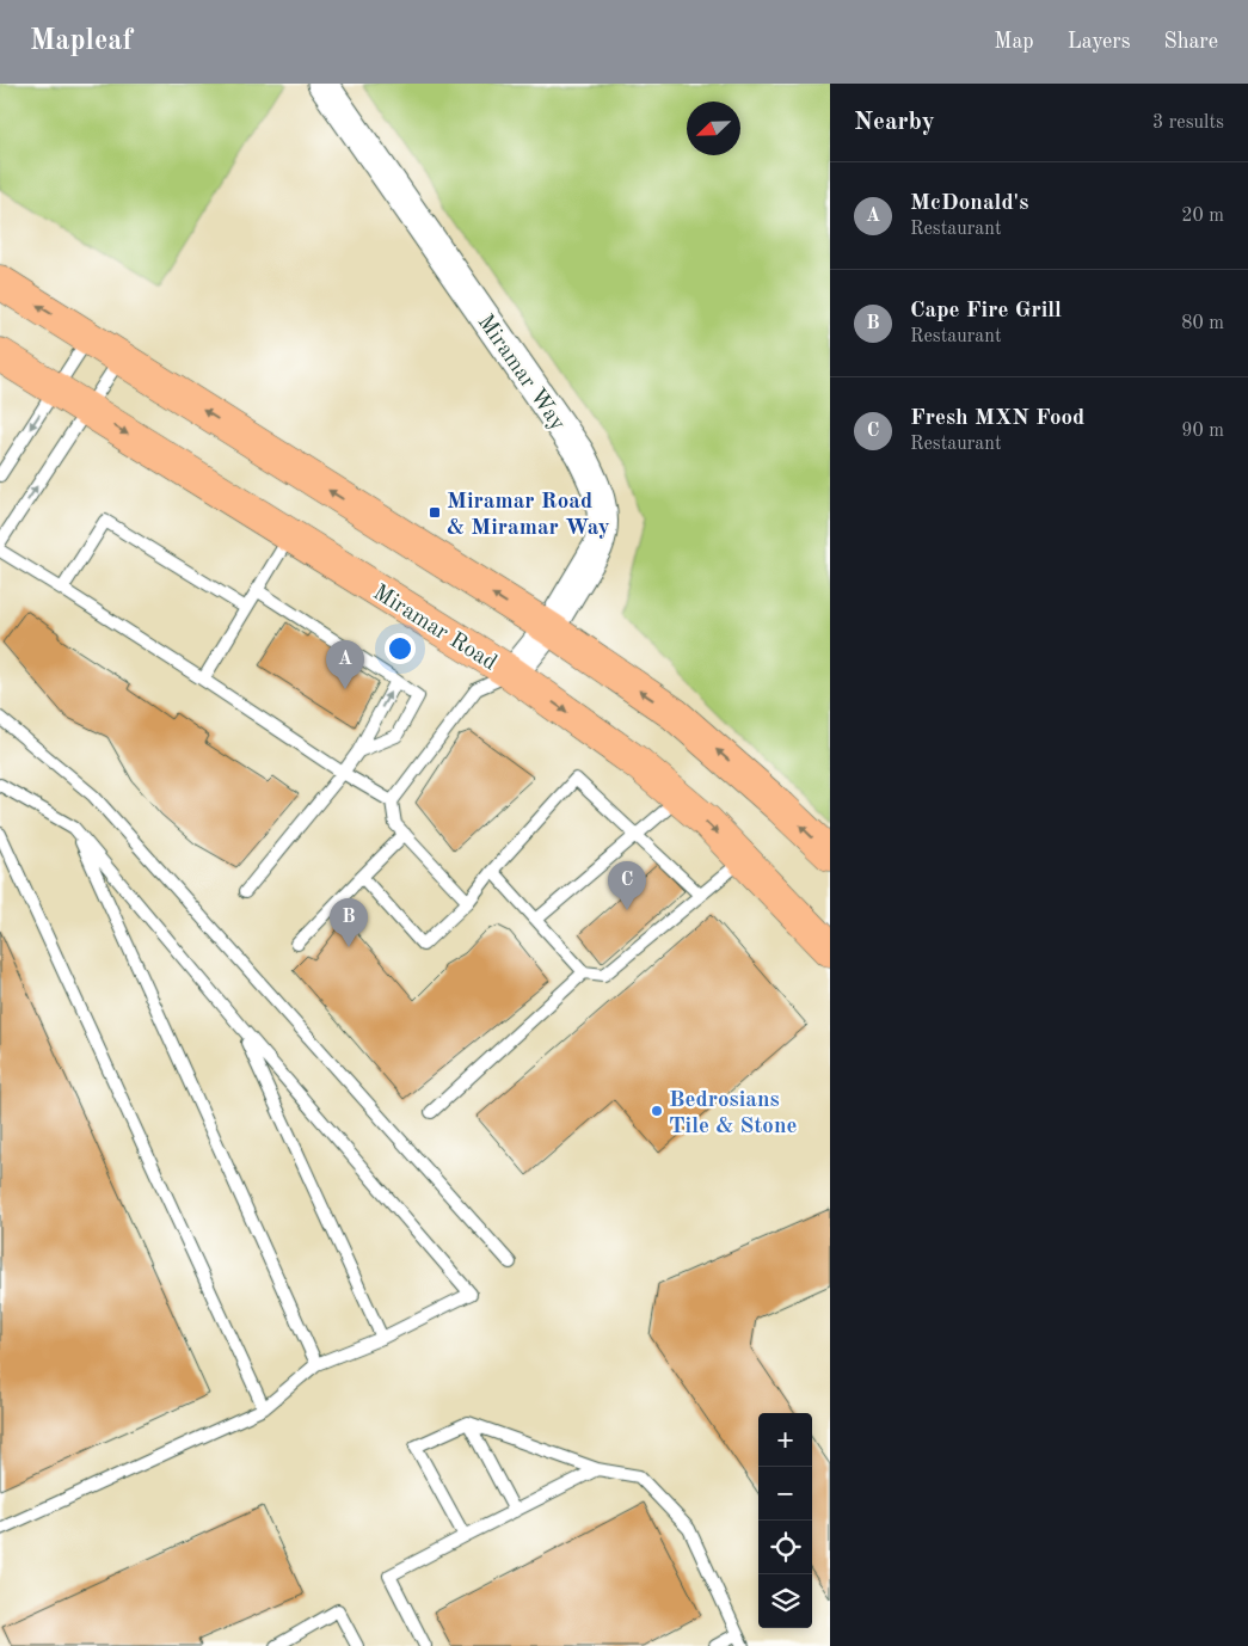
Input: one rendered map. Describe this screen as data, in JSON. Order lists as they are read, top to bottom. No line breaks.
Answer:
{"streets":{"main road":["Miramar Road"],"street":["Miramar Way"]},"crossings":[["Miramar Way","Miramar Road"]],"places":{"transit":["Miramar Road & Miramar Way"],"other":["Bedrosians Tile & Stone"]},"north":"bottom left","page":{"header":"Mapleaf","nav":["Map","Layers","Share"],"heading":["Nearby","3 results"],"list":[{"mark":"A","name":"McDonald's","note":"Restaurant","value":"20 m"},{"mark":"B","name":"Cape Fire Grill","note":"Restaurant","value":"80 m"},{"mark":"C","name":"Fresh MXN Food","note":"Restaurant","value":"90 m"}],"pins":["A","C","B"],"map_buttons":["+","−"]}}
